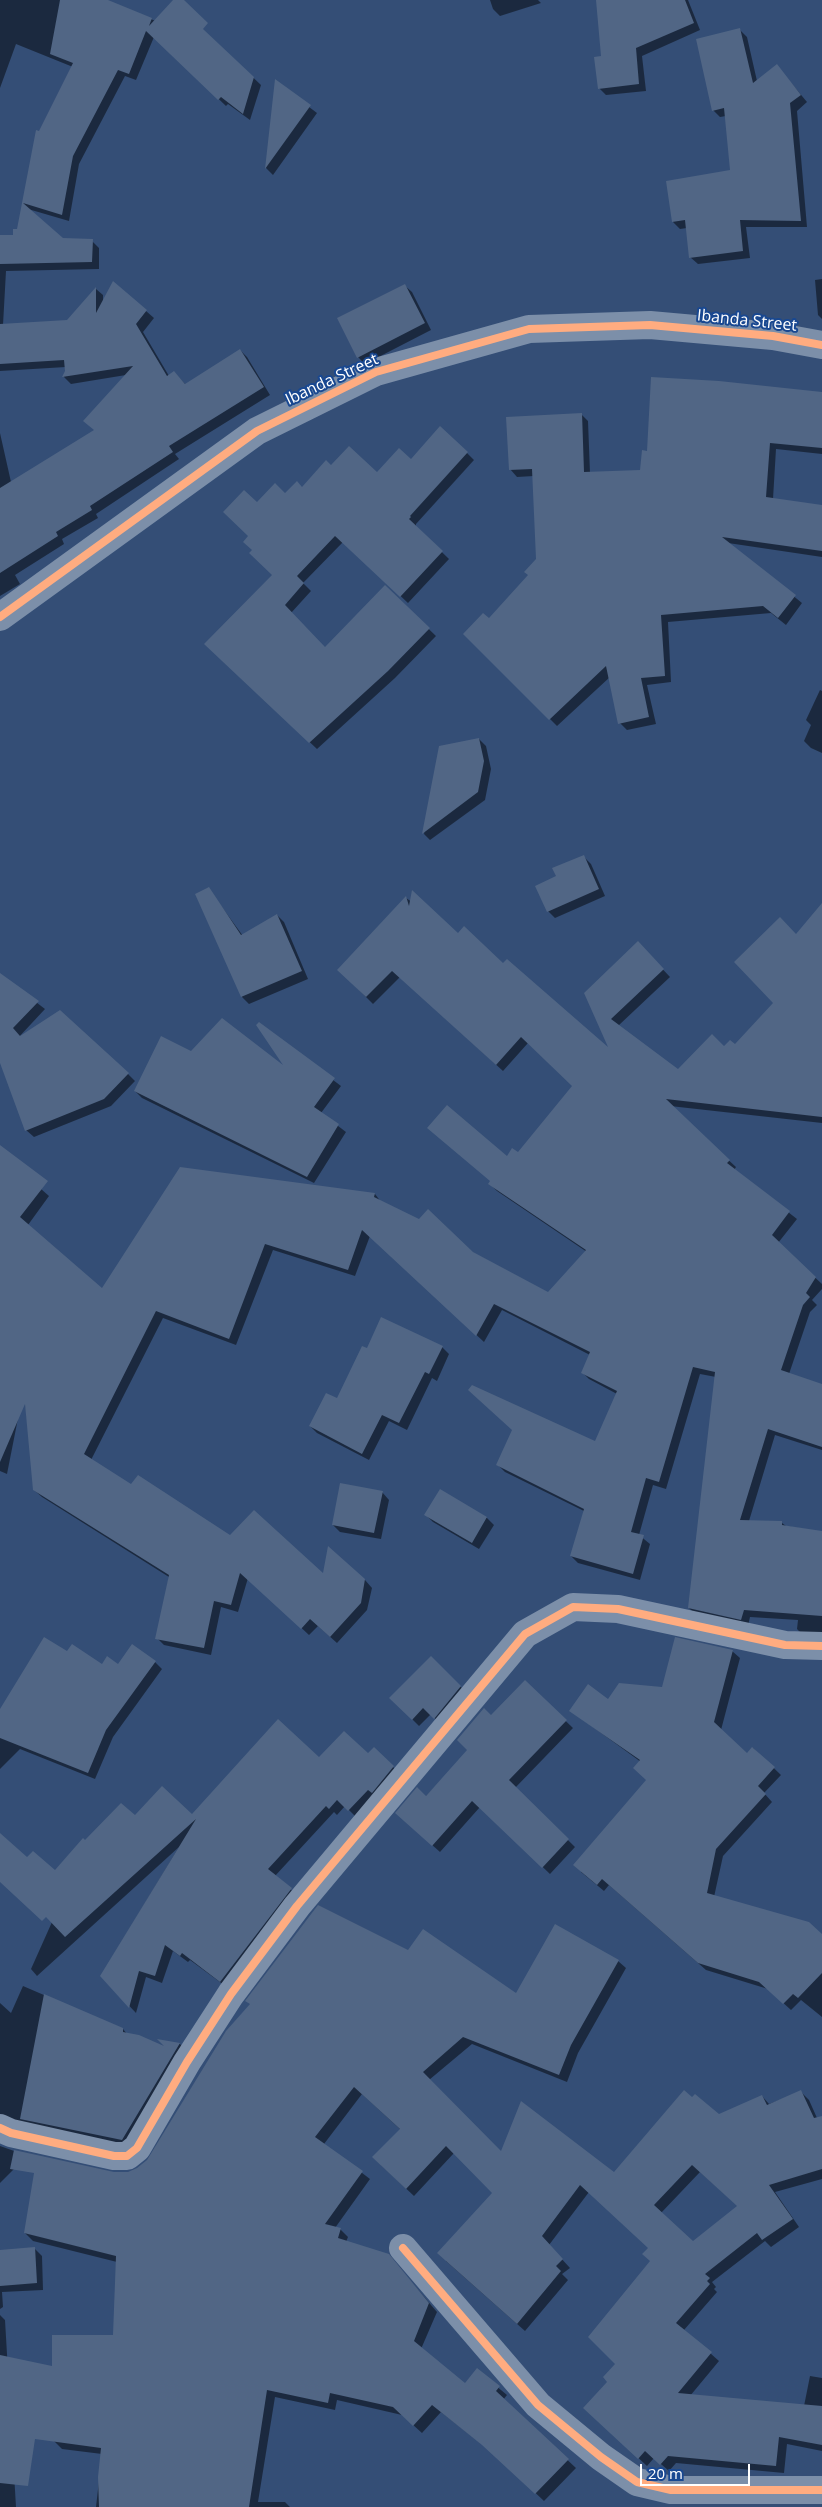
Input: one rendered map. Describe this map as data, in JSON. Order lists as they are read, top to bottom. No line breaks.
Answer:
{"streets":{"street":["Ibanda Street"]},"scale_bar":"20 m"}
